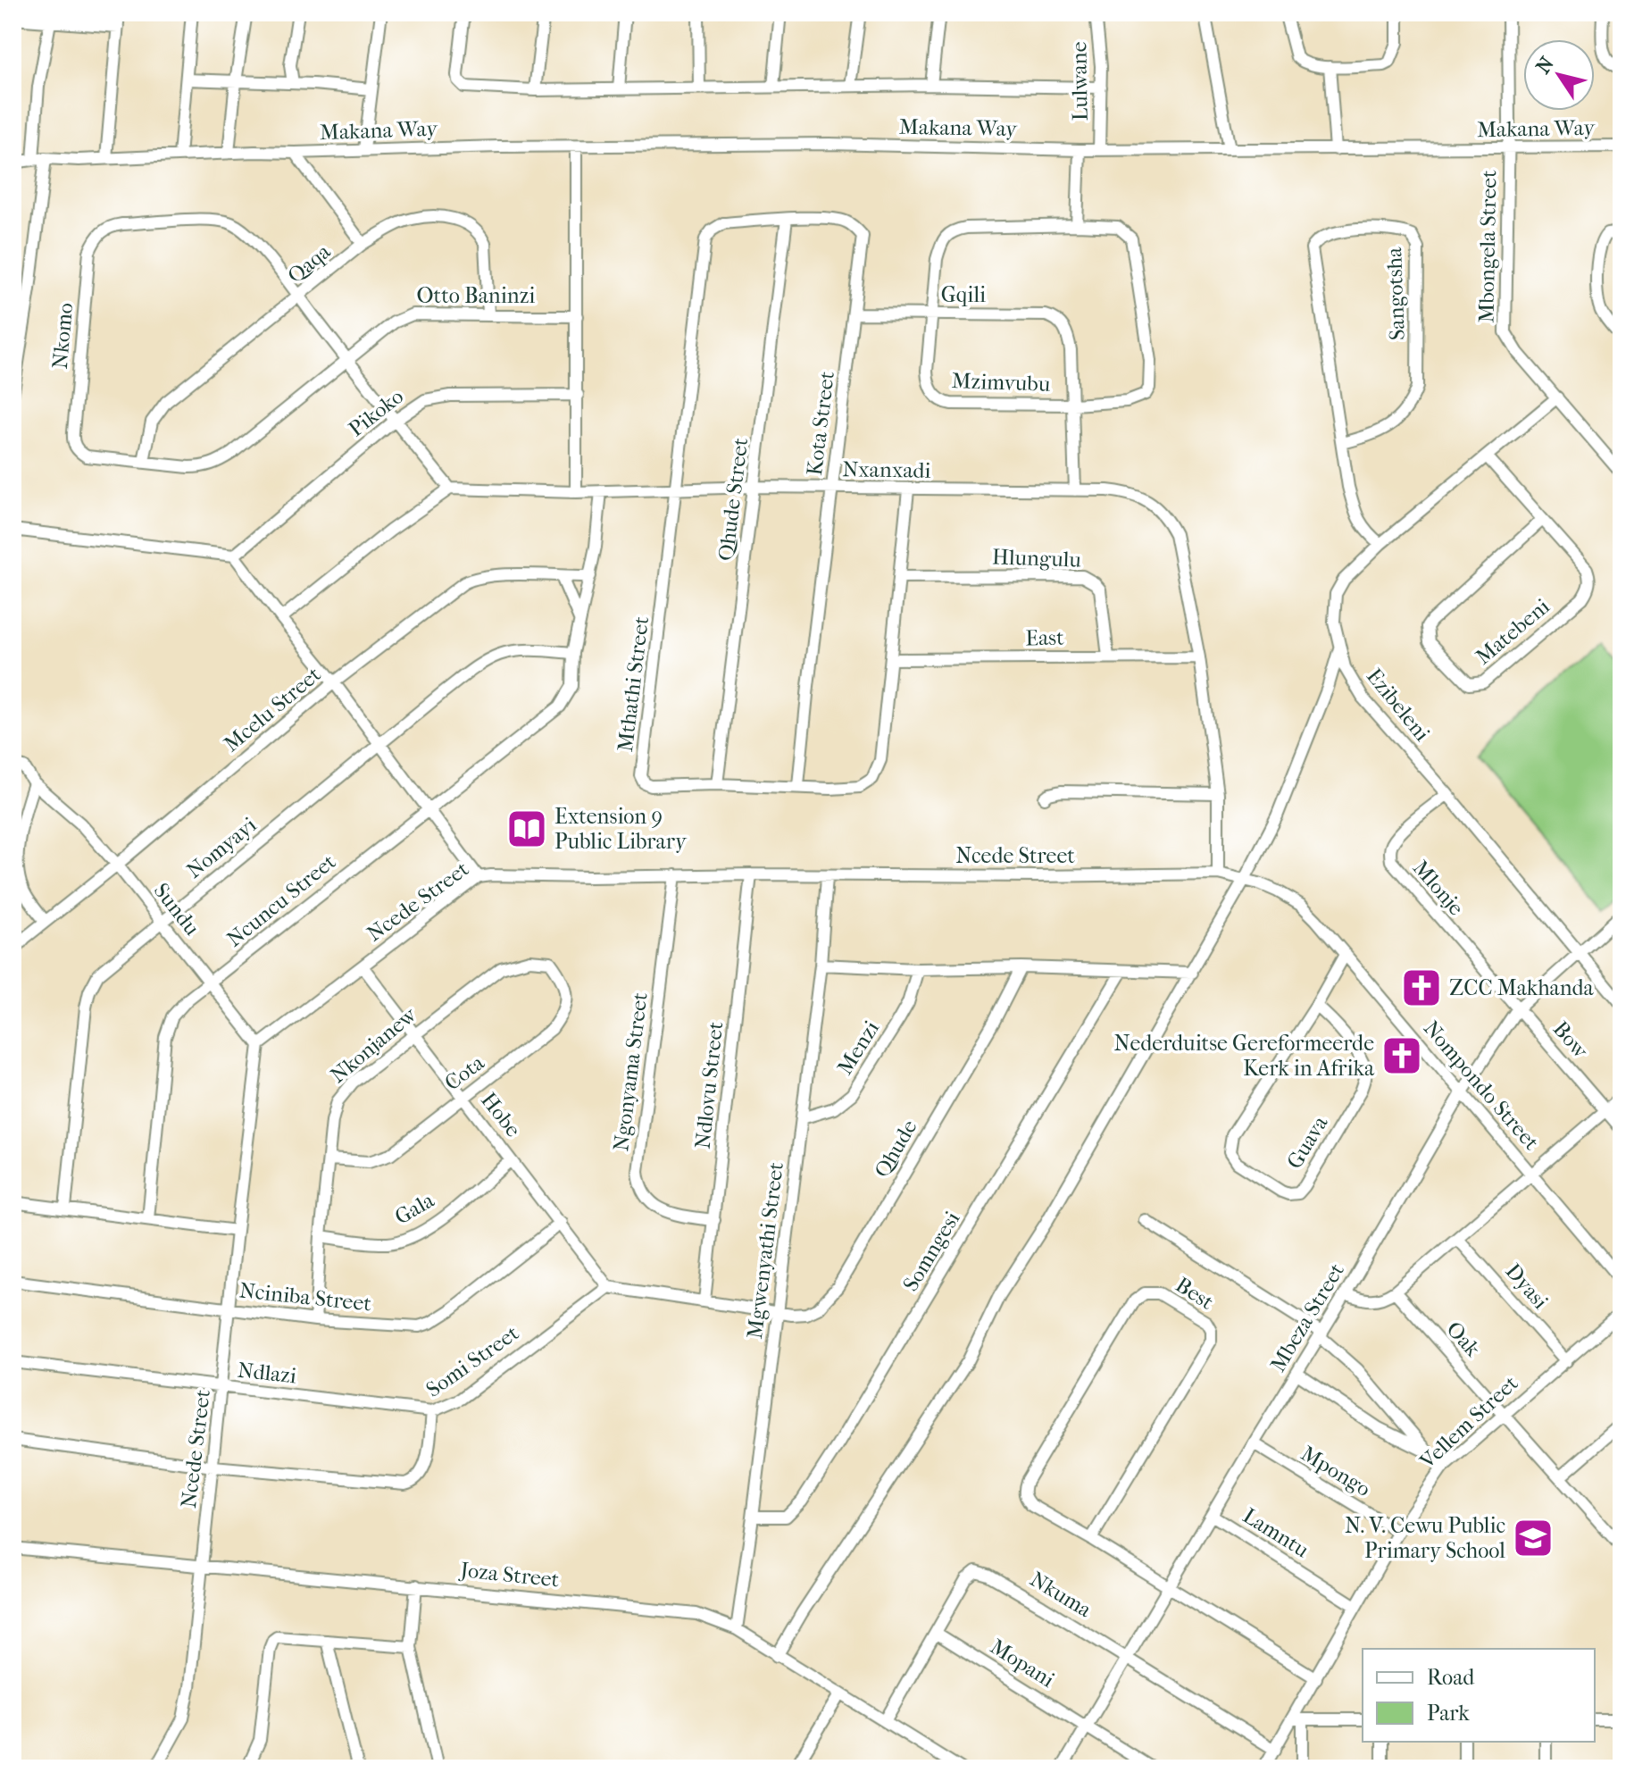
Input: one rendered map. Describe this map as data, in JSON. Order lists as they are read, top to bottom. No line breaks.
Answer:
{"streets":{"street":["Lulwane","Makana Way","Mbongela Street","Qaqa","Sangotsha","Gqili","Otto Baninzi","Nkomo","Mzimvubu","Pikoko","Kota Street","Nxanxadi","Qhude Street","Hlungulu","Matebeni","East","Mthathi Street","Ezibeleni","Mcelu Street","Nomyayi","Ncede Street","Mlonje","Ncuncu Street","Sundu","Bow","Nkonjanew","Menzi","Ngonyama Street","Cota","Ndlovu Street","Nompondo Street","Hobe","Guava","Qhude","Gala","Mgwenyathi Street","Somngesi","Dyasi","Best","Nciniba Street","Mbeza Street","Oak","Somi Street","Ndlazi","Vellem Street","Mpongo","Lamntu","Joza Street","Nkuma","Mopani"]},"crossings":[["Lulwane","Makana Way"],["Makana Way","Mbongela Street"],["Mbongela Street","Ezibeleni"],["Qaqa","Otto Baninzi"],["Qaqa","Nkomo"],["Sangotsha","Ezibeleni"],["Gqili","Mzimvubu"],["Gqili","Kota Street"],["Otto Baninzi","Nkomo"],["Nkomo","Pikoko"],["Nkomo","Nxanxadi"],["Kota Street","Nxanxadi"],["Kota Street","Qhude Street"],["Kota Street","Mthathi Street"],["Nxanxadi","Qhude Street"],["Nxanxadi","East"],["Nxanxadi","Mthathi Street"],["Nxanxadi","Ncede Street"],["Qhude Street","Mthathi Street"],["Hlungulu","East"],["Hlungulu","Mthathi Street"],["Matebeni","Ezibeleni"],["East","Mthathi Street"],["Ezibeleni","Mlonje"],["Ezibeleni","Mbeza Street"],["Mcelu Street","Sundu"],["Nomyayi","Ncuncu Street"],["Nomyayi","Sundu"],["Ncede Street","Sundu"],["Ncede Street","Ngonyama Street"],["Ncede Street","Ndlovu Street"],["Ncede Street","Nompondo Street"],["Ncede Street","Hobe"],["Ncede Street","Mgwenyathi Street"],["Ncede Street","Nciniba Street"],["Ncede Street","Somi Street"],["Ncede Street","Ndlazi"],["Ncede Street","Joza Street"],["Mlonje","Bow"],["Mlonje","Mbeza Street"],["Ncuncu Street","Sundu"],["Bow","Mbeza Street"],["Nkonjanew","Cota"],["Nkonjanew","Hobe"],["Nkonjanew","Gala"],["Nkonjanew","Nciniba Street"],["Menzi","Mgwenyathi Street"],["Ngonyama Street","Ndlovu Street"],["Cota","Hobe"],["Nompondo Street","Guava"],["Nompondo Street","Mbeza Street"],["Hobe","Gala"],["Hobe","Nciniba Street"],["Hobe","Somi Street"],["Qhude","Mgwenyathi Street"],["Mgwenyathi Street","Somngesi"],["Mgwenyathi Street","Joza Street"],["Dyasi","Vellem Street"],["Best","Mbeza Street"],["Best","Vellem Street"],["Mbeza Street","Mpongo"],["Mbeza Street","Lamntu"],["Mbeza Street","Nkuma"],["Mbeza Street","Mopani"],["Oak","Vellem Street"],["Somi Street","Ndlazi"],["Vellem Street","Mpongo"],["Vellem Street","Lamntu"],["Vellem Street","Nkuma"],["Joza Street","Nkuma"],["Nkuma","Mopani"]],"places":{"library":["Extension 9 Public Library"],"church":["ZCC Makhanda","Nederduitse Gereformeerde Kerk in Afrika"],"school or university":["N. V. Cewu Public Primary School"]},"legend":["Road","Park"],"north":"top left"}
